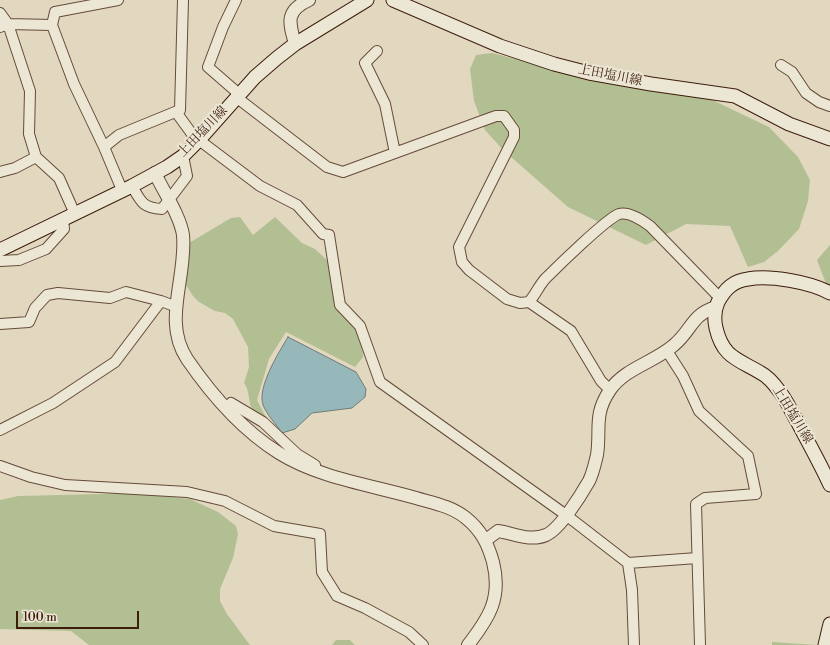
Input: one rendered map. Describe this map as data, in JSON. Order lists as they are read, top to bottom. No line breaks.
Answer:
{"streets":{"main road":["上田塩川線"]},"scale_bar":"100 m"}
